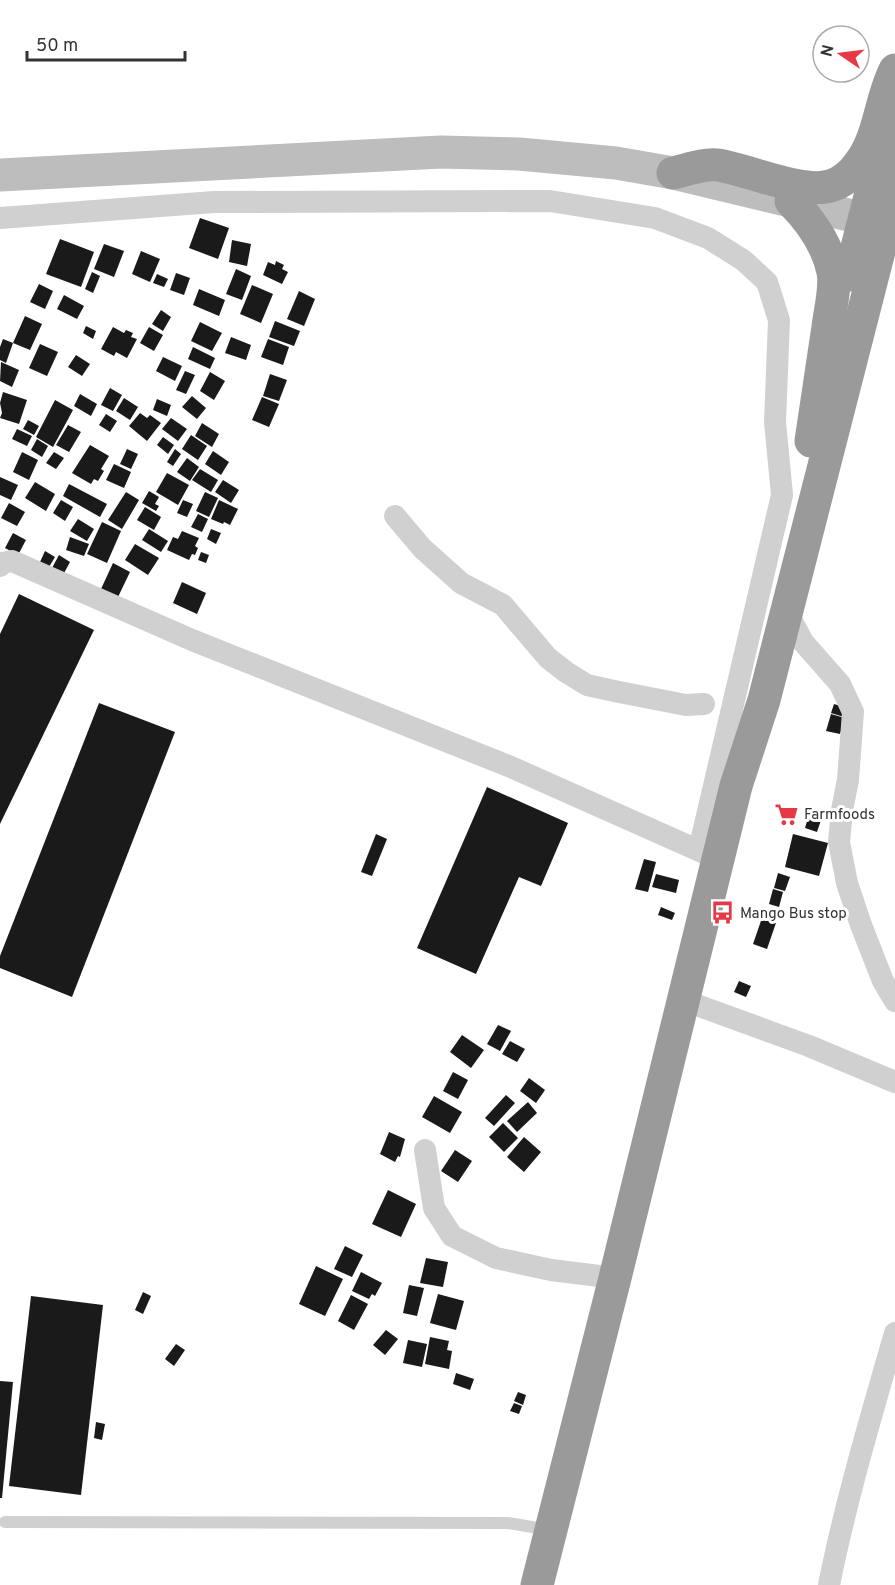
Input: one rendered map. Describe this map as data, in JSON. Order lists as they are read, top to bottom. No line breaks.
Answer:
{"places":{"supermarket":["Farmfoods"],"bus stop":["Mango Bus stop"]},"scale_bar":"50 m","north":"left"}
